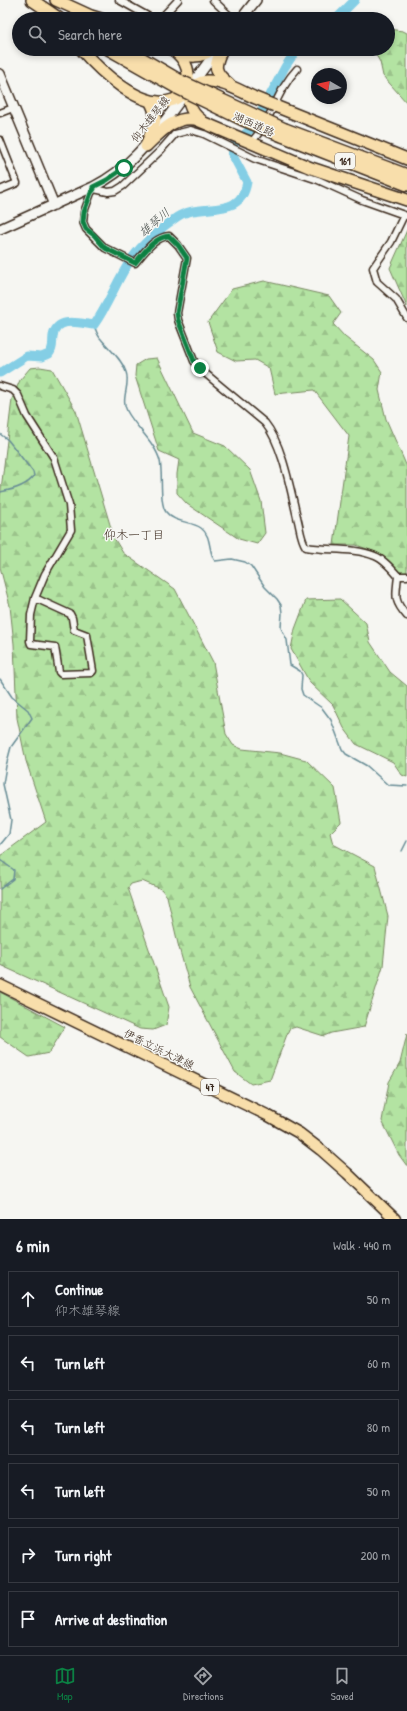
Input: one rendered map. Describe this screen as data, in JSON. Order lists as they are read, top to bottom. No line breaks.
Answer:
{"streets":{"highway":["湖西道路","161"],"main road":["仰木雄琴線","伊香立浜大津線","47"]},"crossings":[["仰木雄琴線","湖西道路"]],"districts":["仰木一丁目"],"water":["雄琴川"],"north":"left","page":{"search":"Search here","heading":["6 min","Walk · 440 m"],"list":[["Continue","仰木雄琴線","50 m"],["Turn left","60 m"],["Turn left","80 m"],["Turn left","50 m"],["Turn right","200 m"],"Arrive at destination"],"nav":["Map","Directions","Saved"]}}
